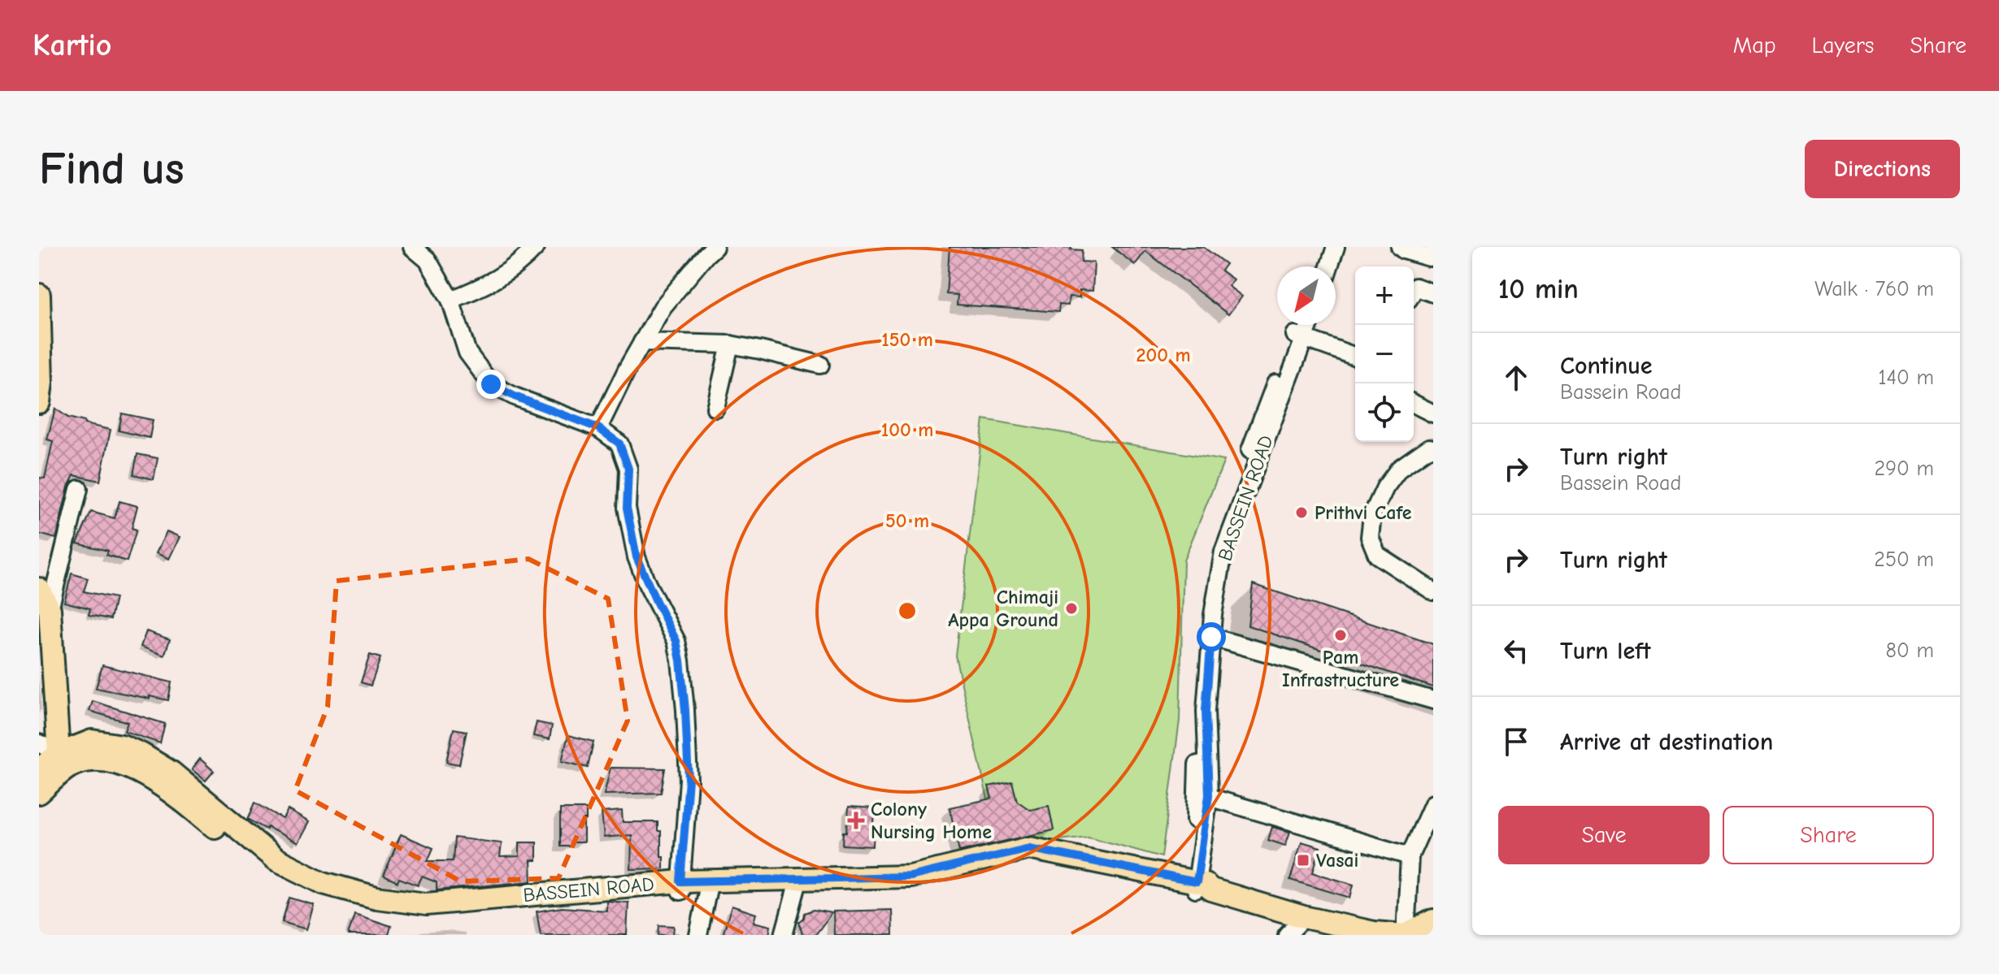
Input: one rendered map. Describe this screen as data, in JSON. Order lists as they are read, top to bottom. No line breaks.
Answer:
{"streets":{"main road":["BASSEIN ROAD"]},"places":{"other":["Prithvi Cafe","Chimaji Appa Ground","Pam Infrastructure"],"health":["Colony Nursing Home"],"transit":["Vasai"]},"north":"bottom left","page":{"header":"Kartio","nav":["Map","Layers","Share"],"buttons":["Directions",["Save","Share"]],"title":"Find us","heading":["10 min","Walk · 760 m"],"map_buttons":["+","−"],"list":[["Continue","Bassein Road","140 m"],["Turn right","Bassein Road","290 m"],["Turn right","250 m"],["Turn left","80 m"],"Arrive at destination"]},"rings":["150 m","200 m","100 m","50 m"]}
